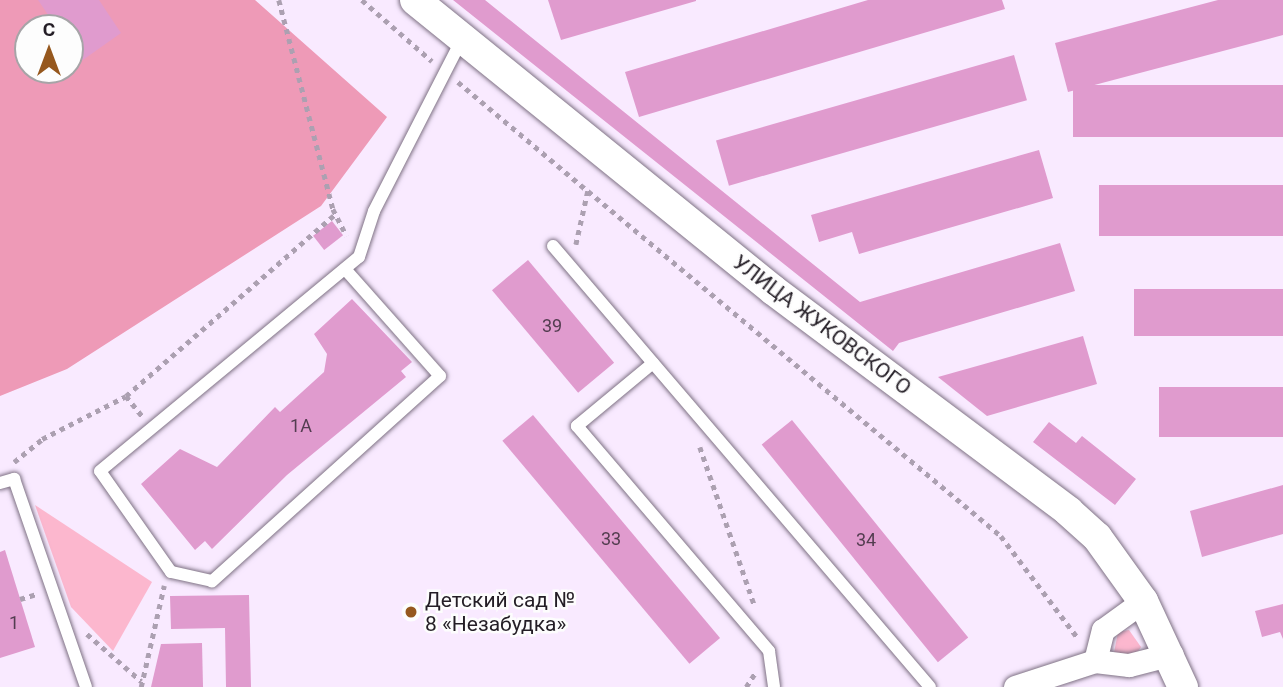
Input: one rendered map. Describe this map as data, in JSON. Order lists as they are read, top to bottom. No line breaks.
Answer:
{"streets":{"street":["УЛИЦА ЖУКОВСКОГО"]},"places":["Детский сад № 8 «Незабудка»"],"house_numbers":["39","1А","33","34","1"],"north":"top"}
